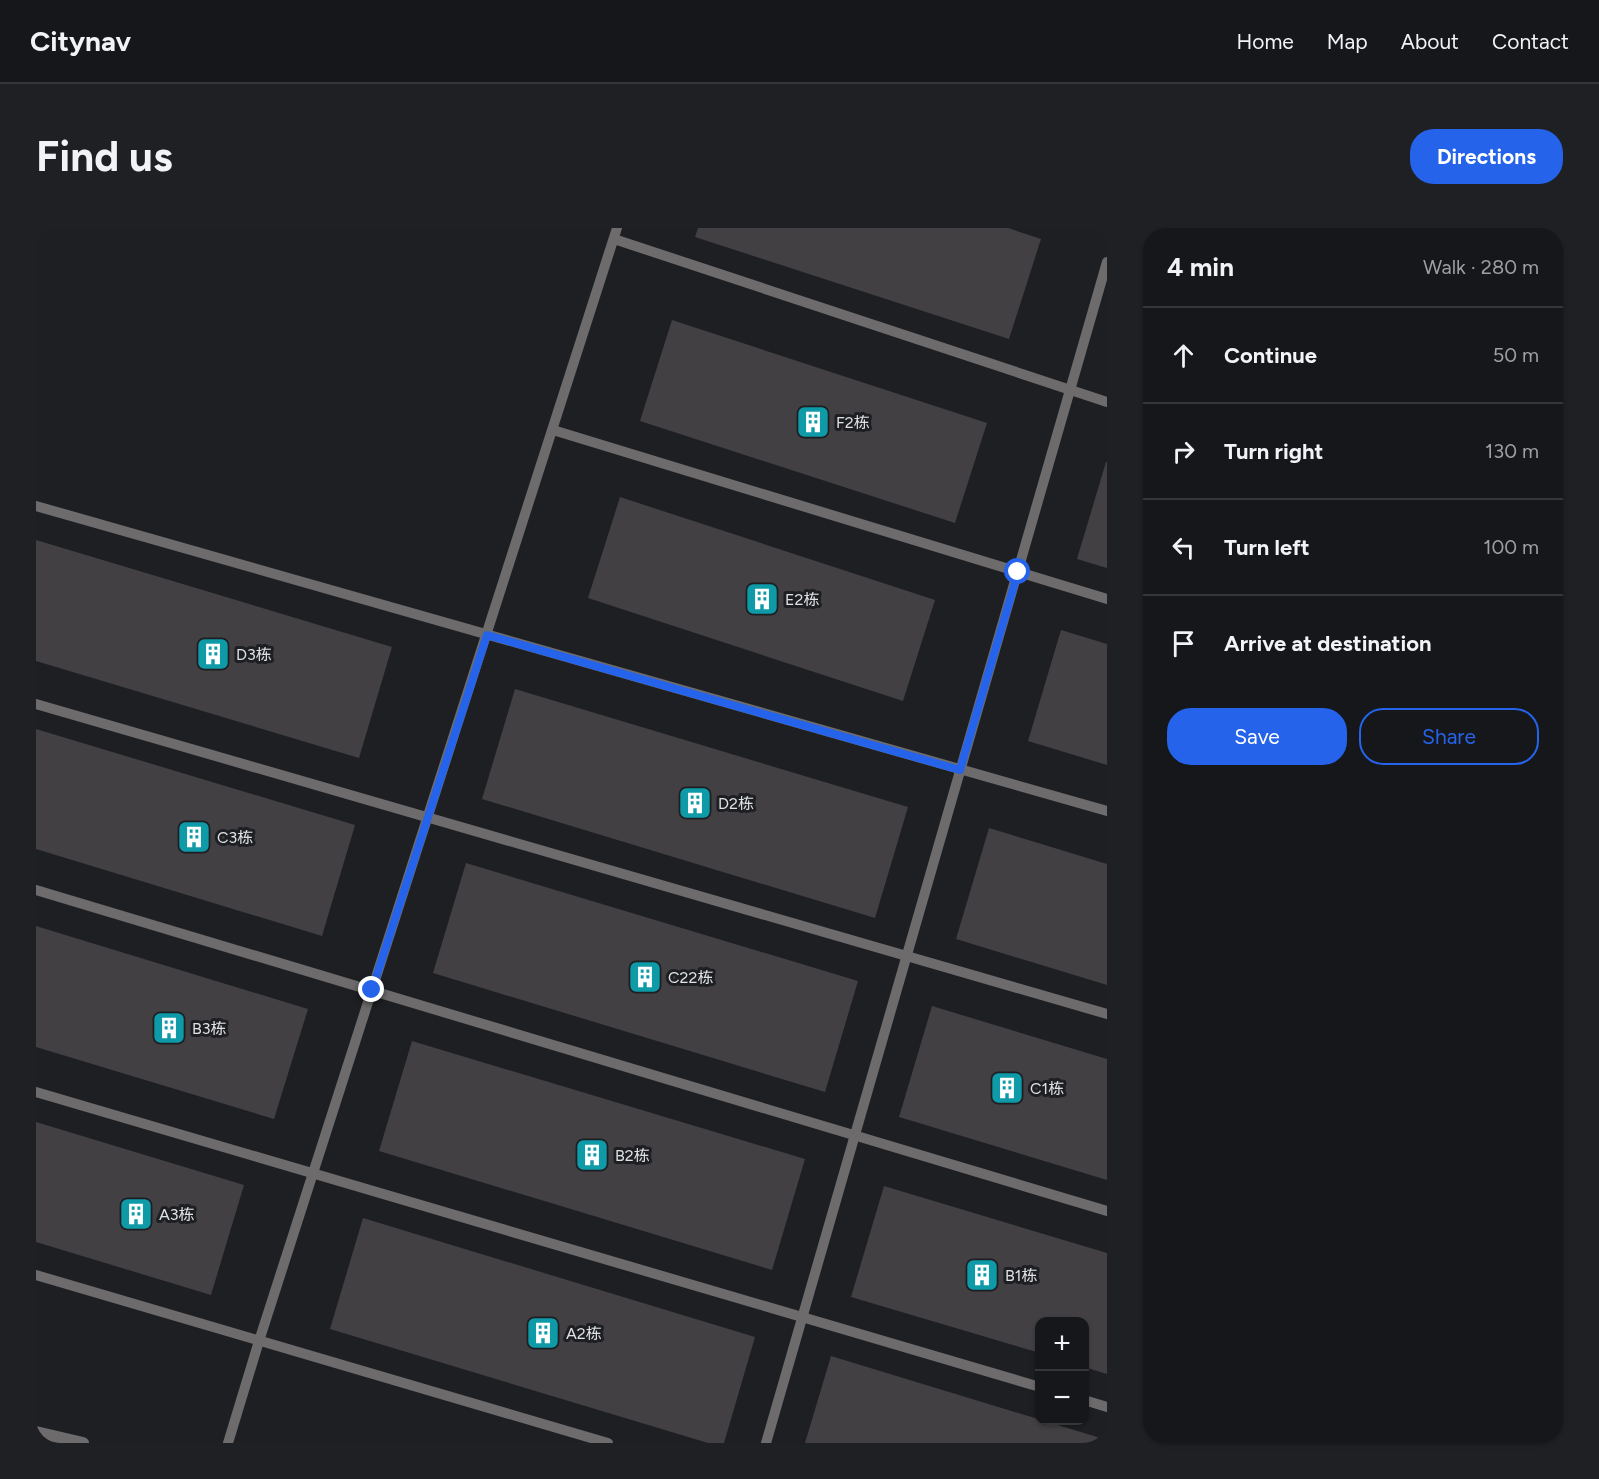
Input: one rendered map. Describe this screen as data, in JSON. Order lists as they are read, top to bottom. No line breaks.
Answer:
{"places":{"building":["F2栋","E2栋","D3栋","D2栋","C3栋","C22栋","B3栋","C1栋","B2栋","A3栋","B1栋","A2栋"]},"page":{"header":"Citynav","nav":["Home","Map","About","Contact"],"buttons":["Directions",["Save","Share"]],"title":"Find us","heading":["4 min","Walk · 280 m"],"list":[["Continue","50 m"],["Turn right","130 m"],["Turn left","100 m"],"Arrive at destination"],"map_buttons":["+","−"]}}
